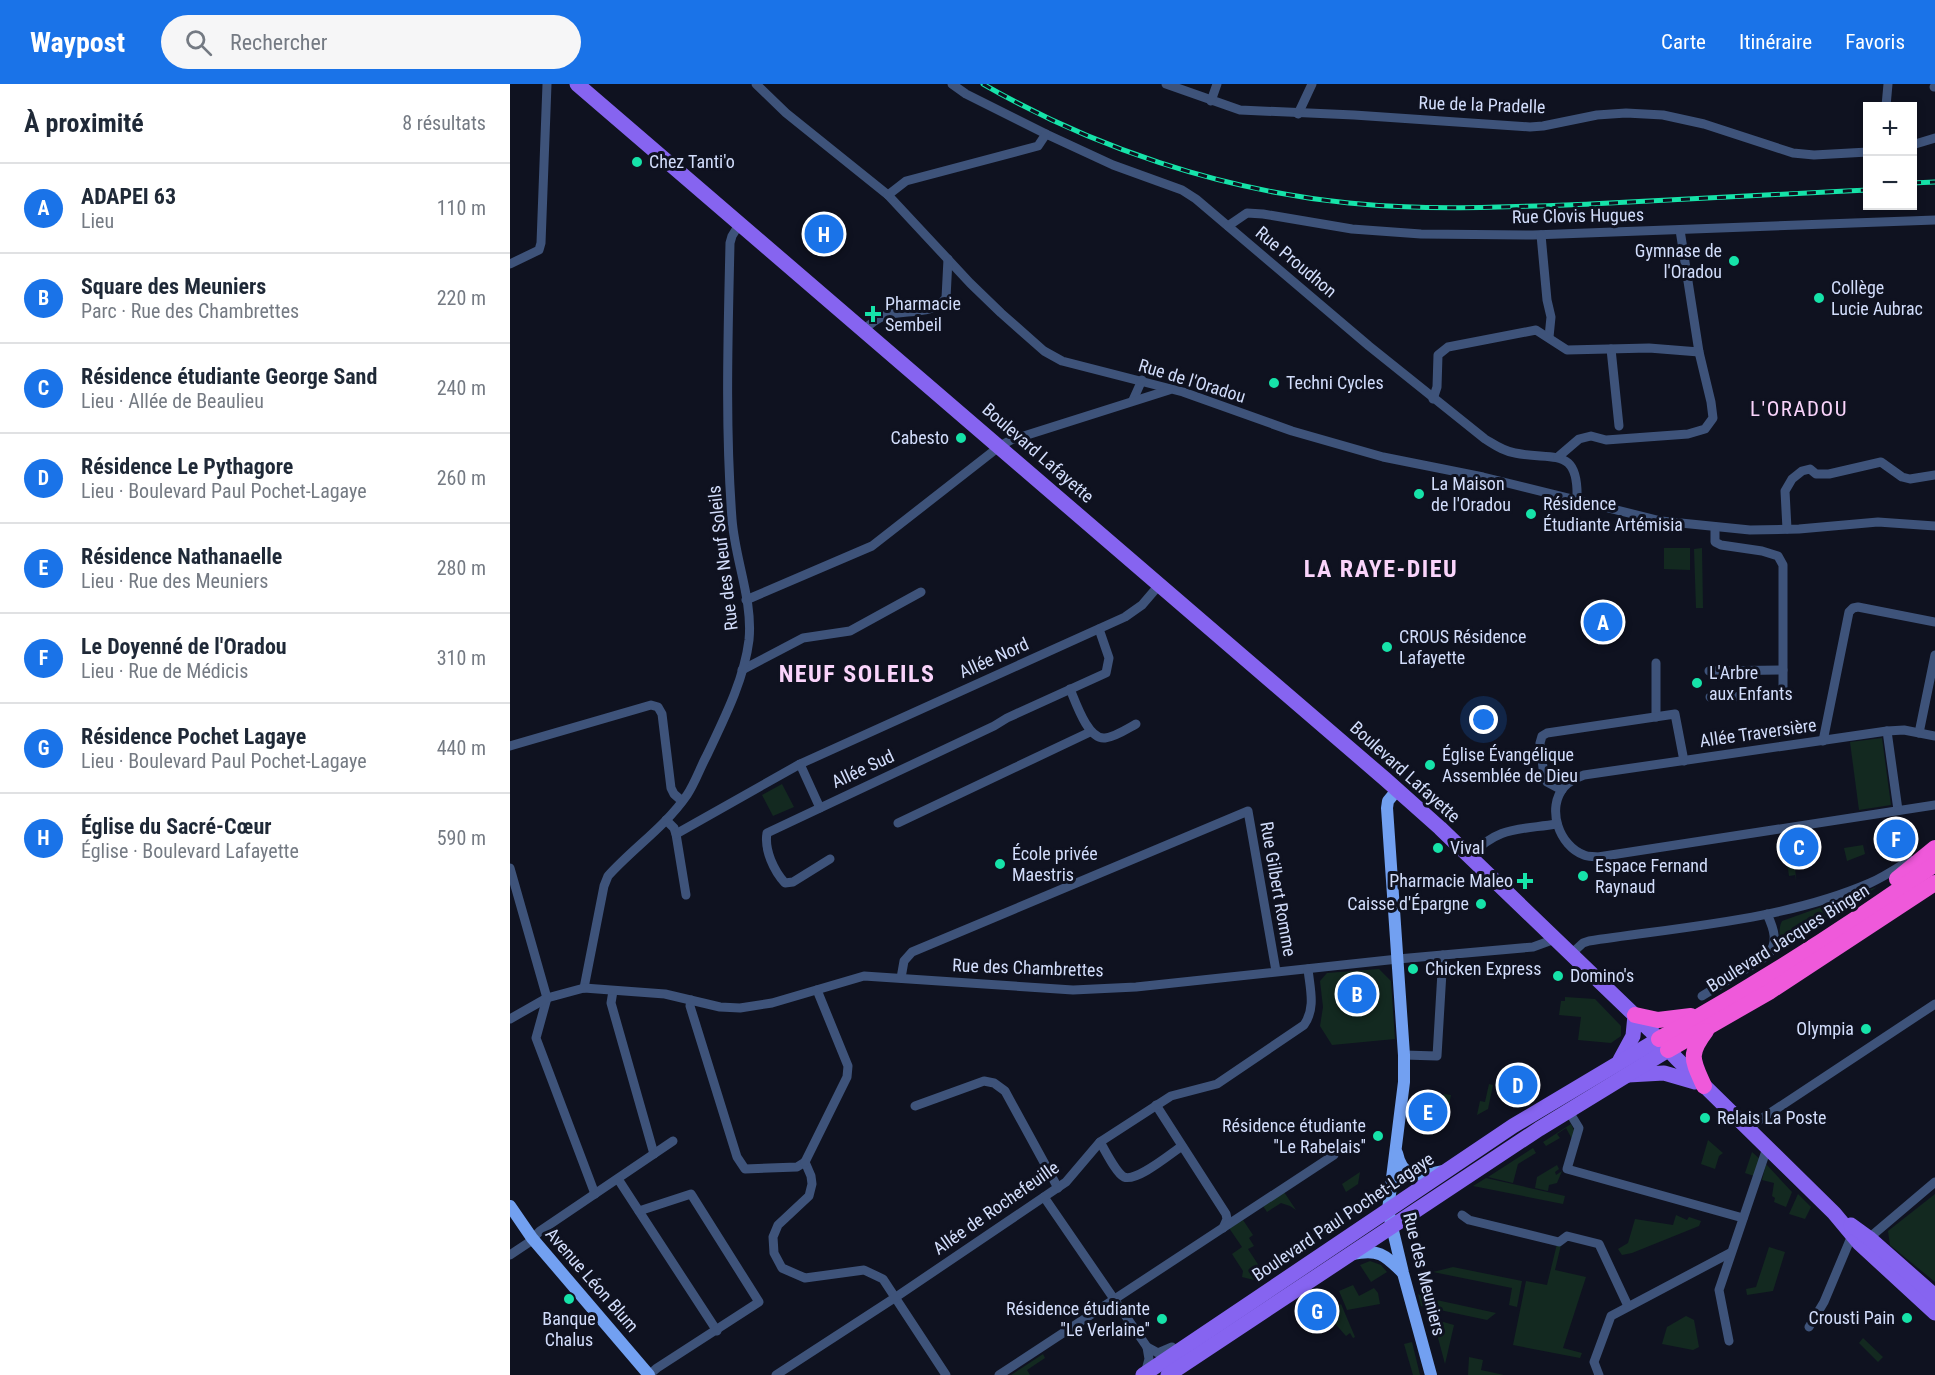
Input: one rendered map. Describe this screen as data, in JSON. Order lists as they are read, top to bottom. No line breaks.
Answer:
{"streets":{"highway":["Boulevard Jacques Bingen"],"main road":["Boulevard Lafayette","Boulevard Paul Pochet-Lagaye","Rue des Meuniers","Avenue Léon Blum"],"street":["Rue de la Pradelle","Rue Clovis Hugues","Rue Proudhon","Rue de l'Oradou","Rue des Neuf Soleils","Allée Nord","Allée Traversière","Allée Sud","Rue Gilbert Romme","Rue des Chambrettes","Allée de Rochefeuille"]},"crossings":[["Rue Clovis Hugues","Rue Proudhon"],["Boulevard Lafayette","Rue des Neuf Soleils"],["Boulevard Lafayette","Allée Nord"],["Boulevard Lafayette","Boulevard Jacques Bingen"],["Boulevard Lafayette","Rue des Chambrettes"],["Boulevard Lafayette","Boulevard Paul Pochet-Lagaye"],["Boulevard Lafayette","Rue des Meuniers"],["Rue des Neuf Soleils","Rue des Chambrettes"],["Allée Nord","Allée Sud"],["Rue Gilbert Romme","Rue des Chambrettes"],["Boulevard Jacques Bingen","Boulevard Paul Pochet-Lagaye"],["Rue des Chambrettes","Allée de Rochefeuille"],["Rue des Chambrettes","Rue des Meuniers"],["Boulevard Paul Pochet-Lagaye","Rue des Meuniers"]],"districts":["L'ORADOU","LA RAYE-DIEU","NEUF SOLEILS"],"places":{"other":["Chez Tanti'o","Gymnase de l'Oradou","Collège Lucie Aubrac","Techni Cycles","Cabesto","La Maison de l'Oradou","Résidence Étudiante Artémisia","CROUS Résidence Lafayette","L'Arbre aux Enfants","Église Évangélique Assemblée de Dieu","Vival","École privée Maestris","Espace Fernand Raynaud","Caisse d'Épargne","Chicken Express","Domino's","Olympia","Relais La Poste","Résidence étudiante ''Le Rabelais''","Banque Chalus","Crousti Pain","Résidence étudiante ''Le Verlaine''"],"health":["Pharmacie Sembeil","Pharmacie Maleo"]},"page":{"header":"Waypost","search":"Rechercher","nav":["Carte","Itinéraire","Favoris"],"heading":["À proximité","8 résultats"],"map_buttons":["+","−"],"list":[{"mark":"A","name":"ADAPEI 63","note":"Lieu","value":"110 m"},{"mark":"B","name":"Square des Meuniers","note":"Parc · Rue des Chambrettes","value":"220 m"},{"mark":"C","name":"Résidence étudiante George Sand","note":"Lieu · Allée de Beaulieu","value":"240 m"},{"mark":"D","name":"Résidence Le Pythagore","note":"Lieu · Boulevard Paul Pochet-Lagaye","value":"260 m"},{"mark":"E","name":"Résidence Nathanaelle","note":"Lieu · Rue des Meuniers","value":"280 m"},{"mark":"F","name":"Le Doyenné de l'Oradou","note":"Lieu · Rue de Médicis","value":"310 m"},{"mark":"G","name":"Résidence Pochet Lagaye","note":"Lieu · Boulevard Paul Pochet-Lagaye","value":"440 m"},{"mark":"H","name":"Église du Sacré-Cœur","note":"Église · Boulevard Lafayette","value":"590 m"}],"pins":["H","A","F","C","B","D","E","G"]}}
